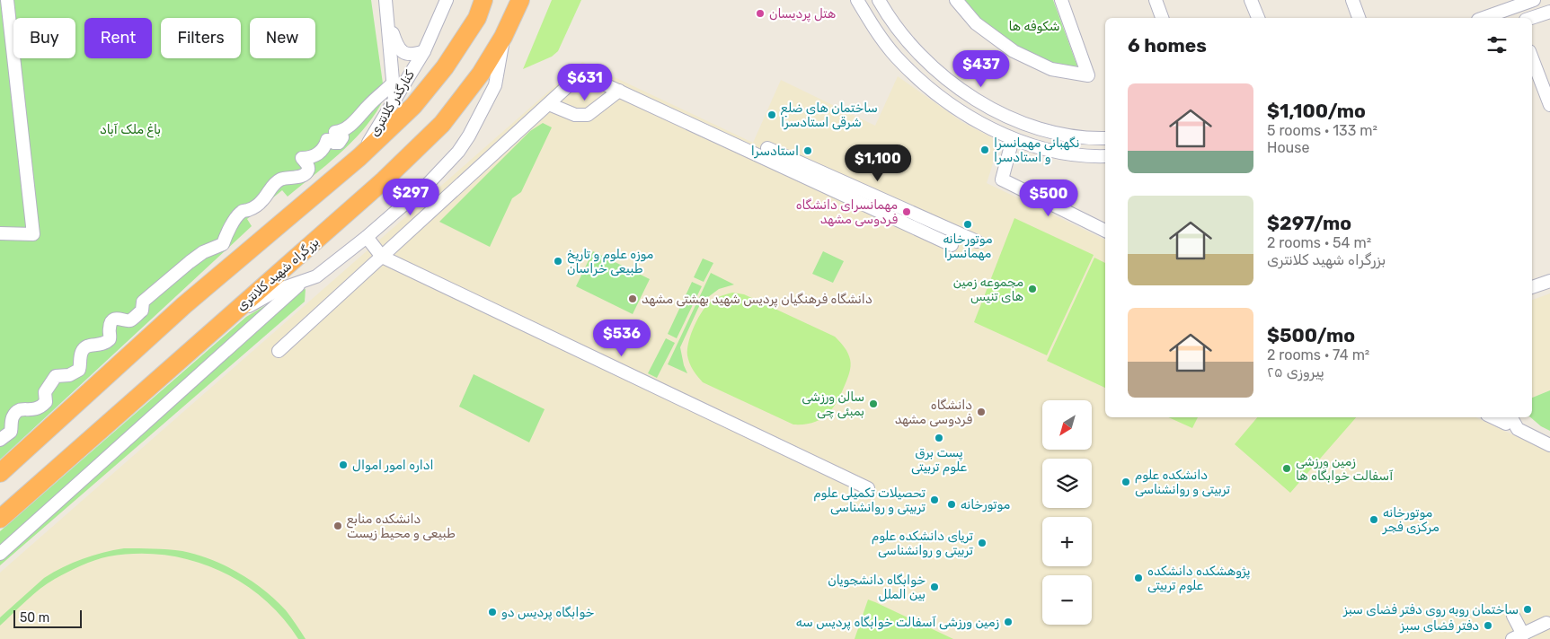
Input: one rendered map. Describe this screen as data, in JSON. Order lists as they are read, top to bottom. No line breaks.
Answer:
{"streets":{"highway":["بزرگراه شهید کلانتری"],"street":["کنارگذر کلانتری"]},"parks":["شکوفه ها","باغ ملک آباد"],"places":["هتل پردیسان","ساختمان های ضلع شرقی استادسرا","نگهبانی مهمانسرا و استادسرا","استادسرا","مهمانسرای دانشگاه فردوسی مشهد","موتورخانه مهمانسرا","موزه علوم و تاریخ طبیعی خراسان","مجموعه زمین های تنیس","دانشگاه فرهنگیان پردیس شهید بهشتی مشهد","سالن ورزشی بمبئی چی","دانشگاه فردوسی مشهد","پست برق علوم تربیتی","اداره امور اموال","زمین ورزشی آسفالت خوابگاه ها","دانشکده علوم تربیتی و روانشناسی","تحصیلات تکمیلی علوم تربیتی و روانشناسی","موتورخانه","موتورخانه مرکزی فجر","دانشکده منابع طبیعی و محیط زیست","تریای دانشکده علوم تربیتی و روانشناسی","پژوهشکده دانشکده علوم تربیتی","خوابگاه دانشجویان بین الملل","ساختمان روبه روی دفتر فضای سبز","خوابگاه پردیس دو","زمین ورزشی آسفالت خوابگاه پردیس سه","دفتر فضای سبز"],"scale_bar":"50 m","north":"bottom left","page":{"chip":["Buy","Rent","Filters","New"],"heading":"6 homes","price":["$437","$631","$1,100","$297","$500","$536"],"list":[{"name":"$1,100/mo","note":"5 rooms · 133 m² · House"},{"name":"$297/mo","note":"2 rooms · 54 m² · بزرگراه شهید کلانتری"},{"name":"$500/mo","note":"2 rooms · 74 m² · پیروزی ۲۵"}],"map_buttons":["+","−"],"scale":"50 m"}}
